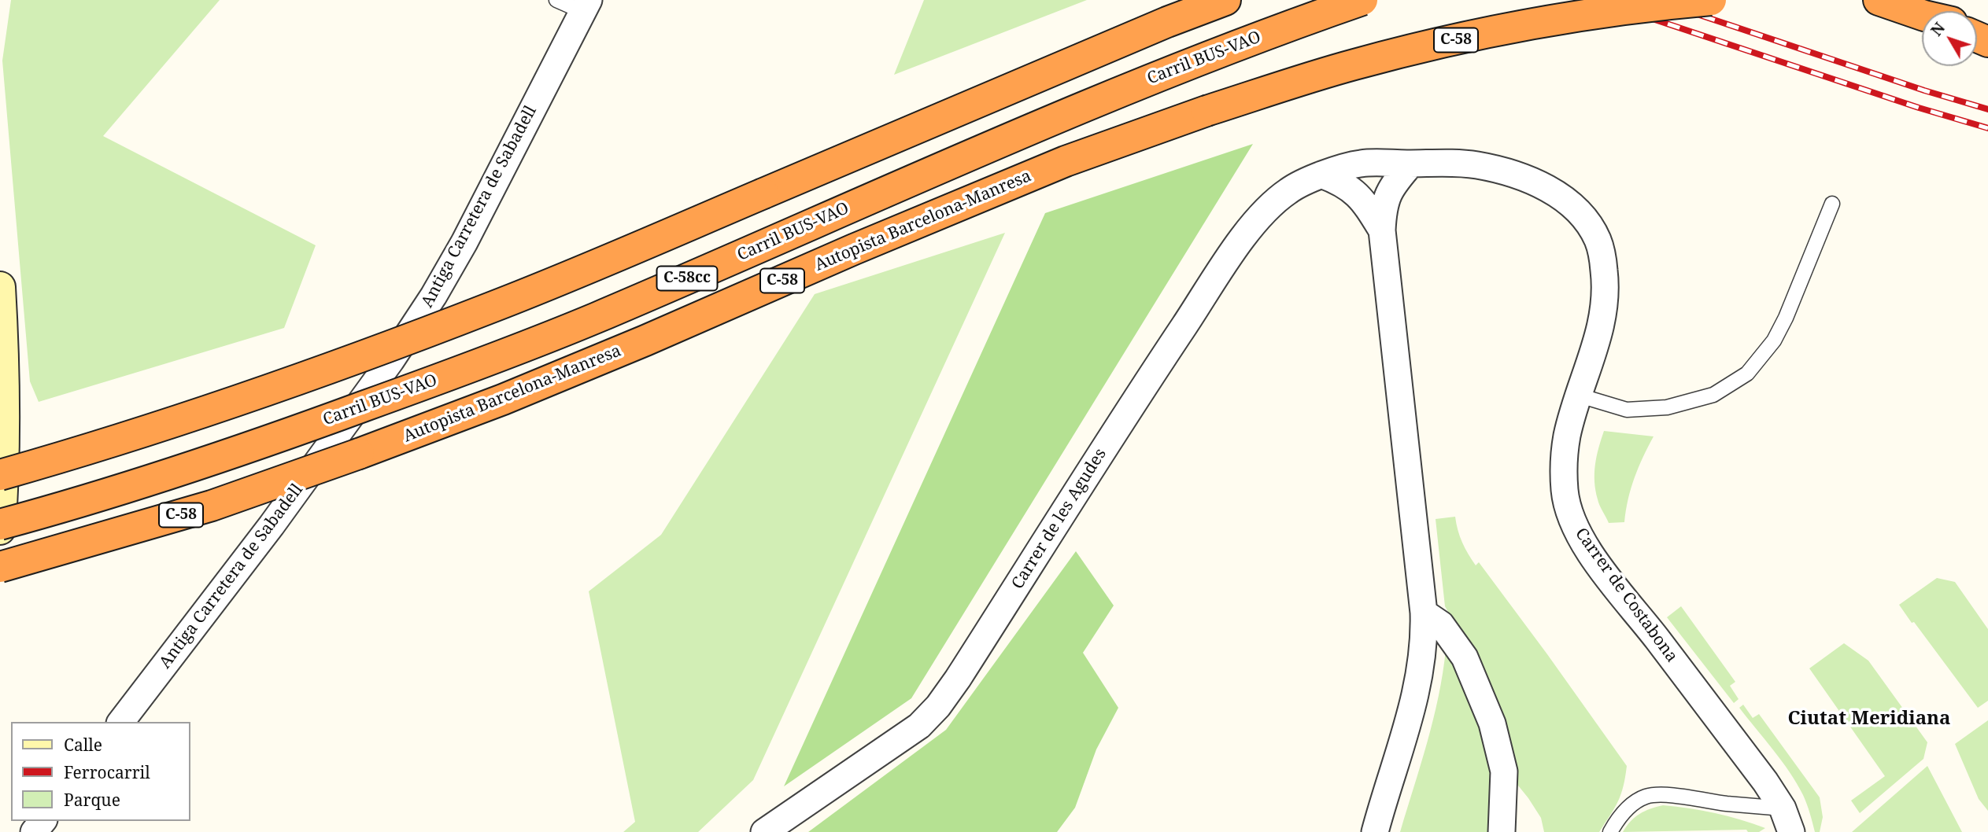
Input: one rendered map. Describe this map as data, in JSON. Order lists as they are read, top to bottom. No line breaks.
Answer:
{"streets":{"highway":["C-58","Carril BUS-VAO","Autopista Barcelona-Manresa","C-58cc"],"street":["Antiga Carretera de Sabadell","Carrer de les Agudes","Carrer de Costabona"]},"crossings":[["Carrer de les Agudes","Carrer de Costabona"]],"districts":["Ciutat Meridiana"],"legend":["Calle","Ferrocarril","Parque"],"north":"top left"}
